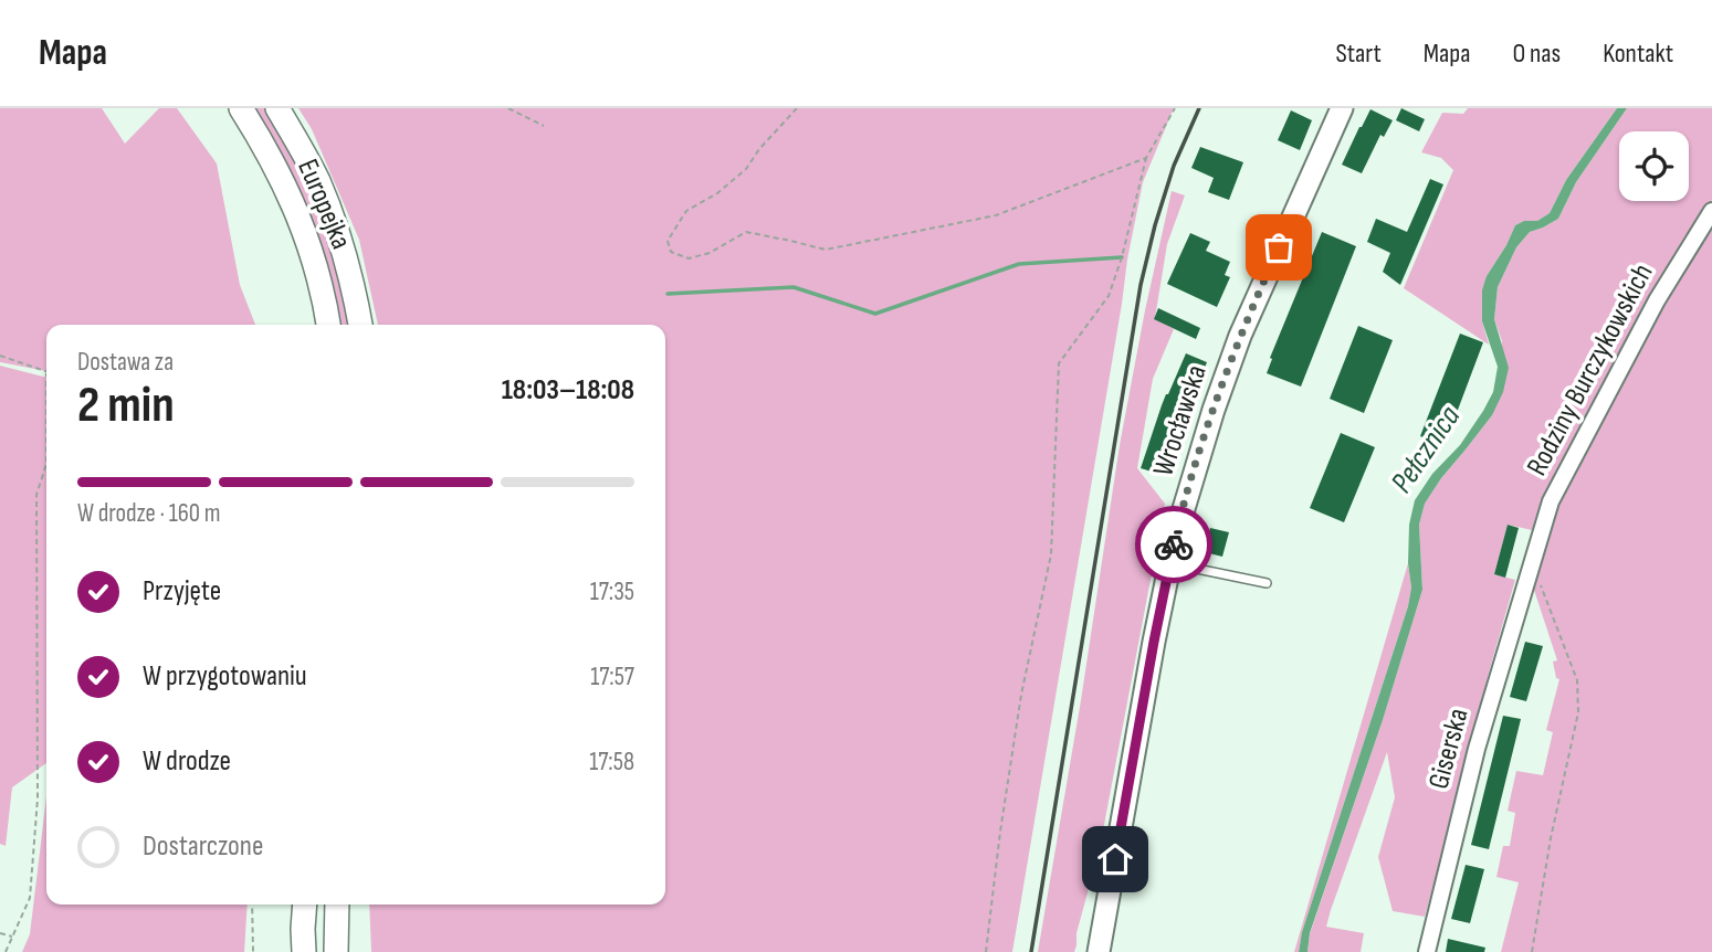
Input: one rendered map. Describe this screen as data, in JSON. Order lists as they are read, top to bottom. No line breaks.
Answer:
{"streets":{"main road":["Europejka","Wrocławska"],"street":["Rodziny Burczykowskich","Giserska"]},"crossings":[["Rodziny Burczykowskich","Giserska"]],"water":["Pełcznica"],"page":{"header":"Mapa","nav":["Start","Mapa","O nas","Kontakt"],"heading":["2 min","Dostawa za","18:03–18:08"],"bar":"W drodze · 160 m","list":[["Przyjęte","17:35"],["W przygotowaniu","17:57"],["W drodze","17:58"],"Dostarczone"]}}
